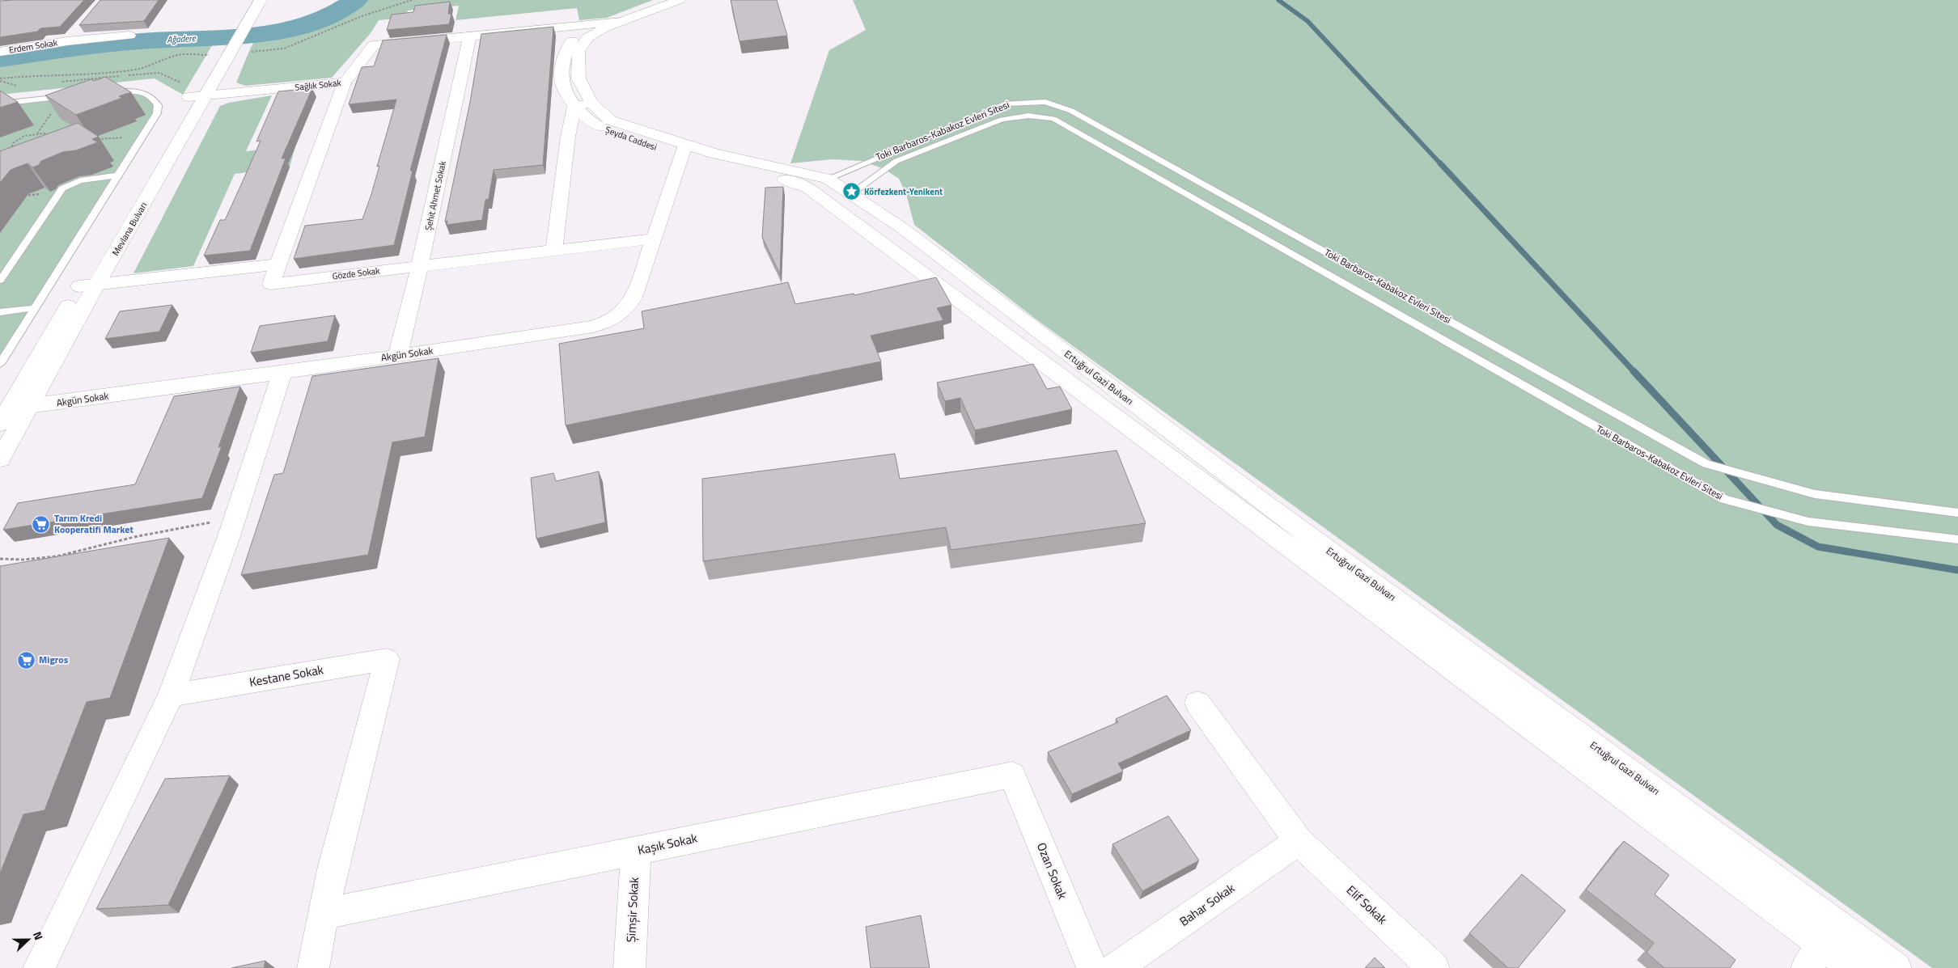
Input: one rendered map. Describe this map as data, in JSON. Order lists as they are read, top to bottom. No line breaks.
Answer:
{"streets":{"street":["Erdem Sokak","Sağlık Sokak","Şeyda Caddesi","Şehit Ahmet Sokak","Mevlana Bulvarı","Gözde Sokak","Akgün Sokak","Ertuğrul Gazi Bulvarı","Kestane Sokak","Kaşık Sokak","Ozan Sokak","Bahar Sokak","Elif Sokak","Şimşir Sokak"],"lane":["Toki Barbaros-Kabakoz Evleri Sitesi"]},"crossings":[["Sağlık Sokak","Şeyda Caddesi"],["Sağlık Sokak","Şehit Ahmet Sokak"],["Sağlık Sokak","Mevlana Bulvarı"],["Sağlık Sokak","Gözde Sokak"],["Toki Barbaros-Kabakoz Evleri Sitesi","Şeyda Caddesi"],["Toki Barbaros-Kabakoz Evleri Sitesi","Ertuğrul Gazi Bulvarı"],["Şeyda Caddesi","Akgün Sokak"],["Şeyda Caddesi","Ertuğrul Gazi Bulvarı"],["Şehit Ahmet Sokak","Gözde Sokak"],["Şehit Ahmet Sokak","Akgün Sokak"],["Mevlana Bulvarı","Akgün Sokak"],["Gözde Sokak","Akgün Sokak"],["Kestane Sokak","Kaşık Sokak"],["Kaşık Sokak","Ozan Sokak"],["Kaşık Sokak","Şimşir Sokak"],["Bahar Sokak","Elif Sokak"]],"water":["Ağadere"],"places":{"place":["Körfezkent-Yenikent"],"supermarket":["Tarım Kredi Kooperatifi Market","Migros"]},"north":"right"}
